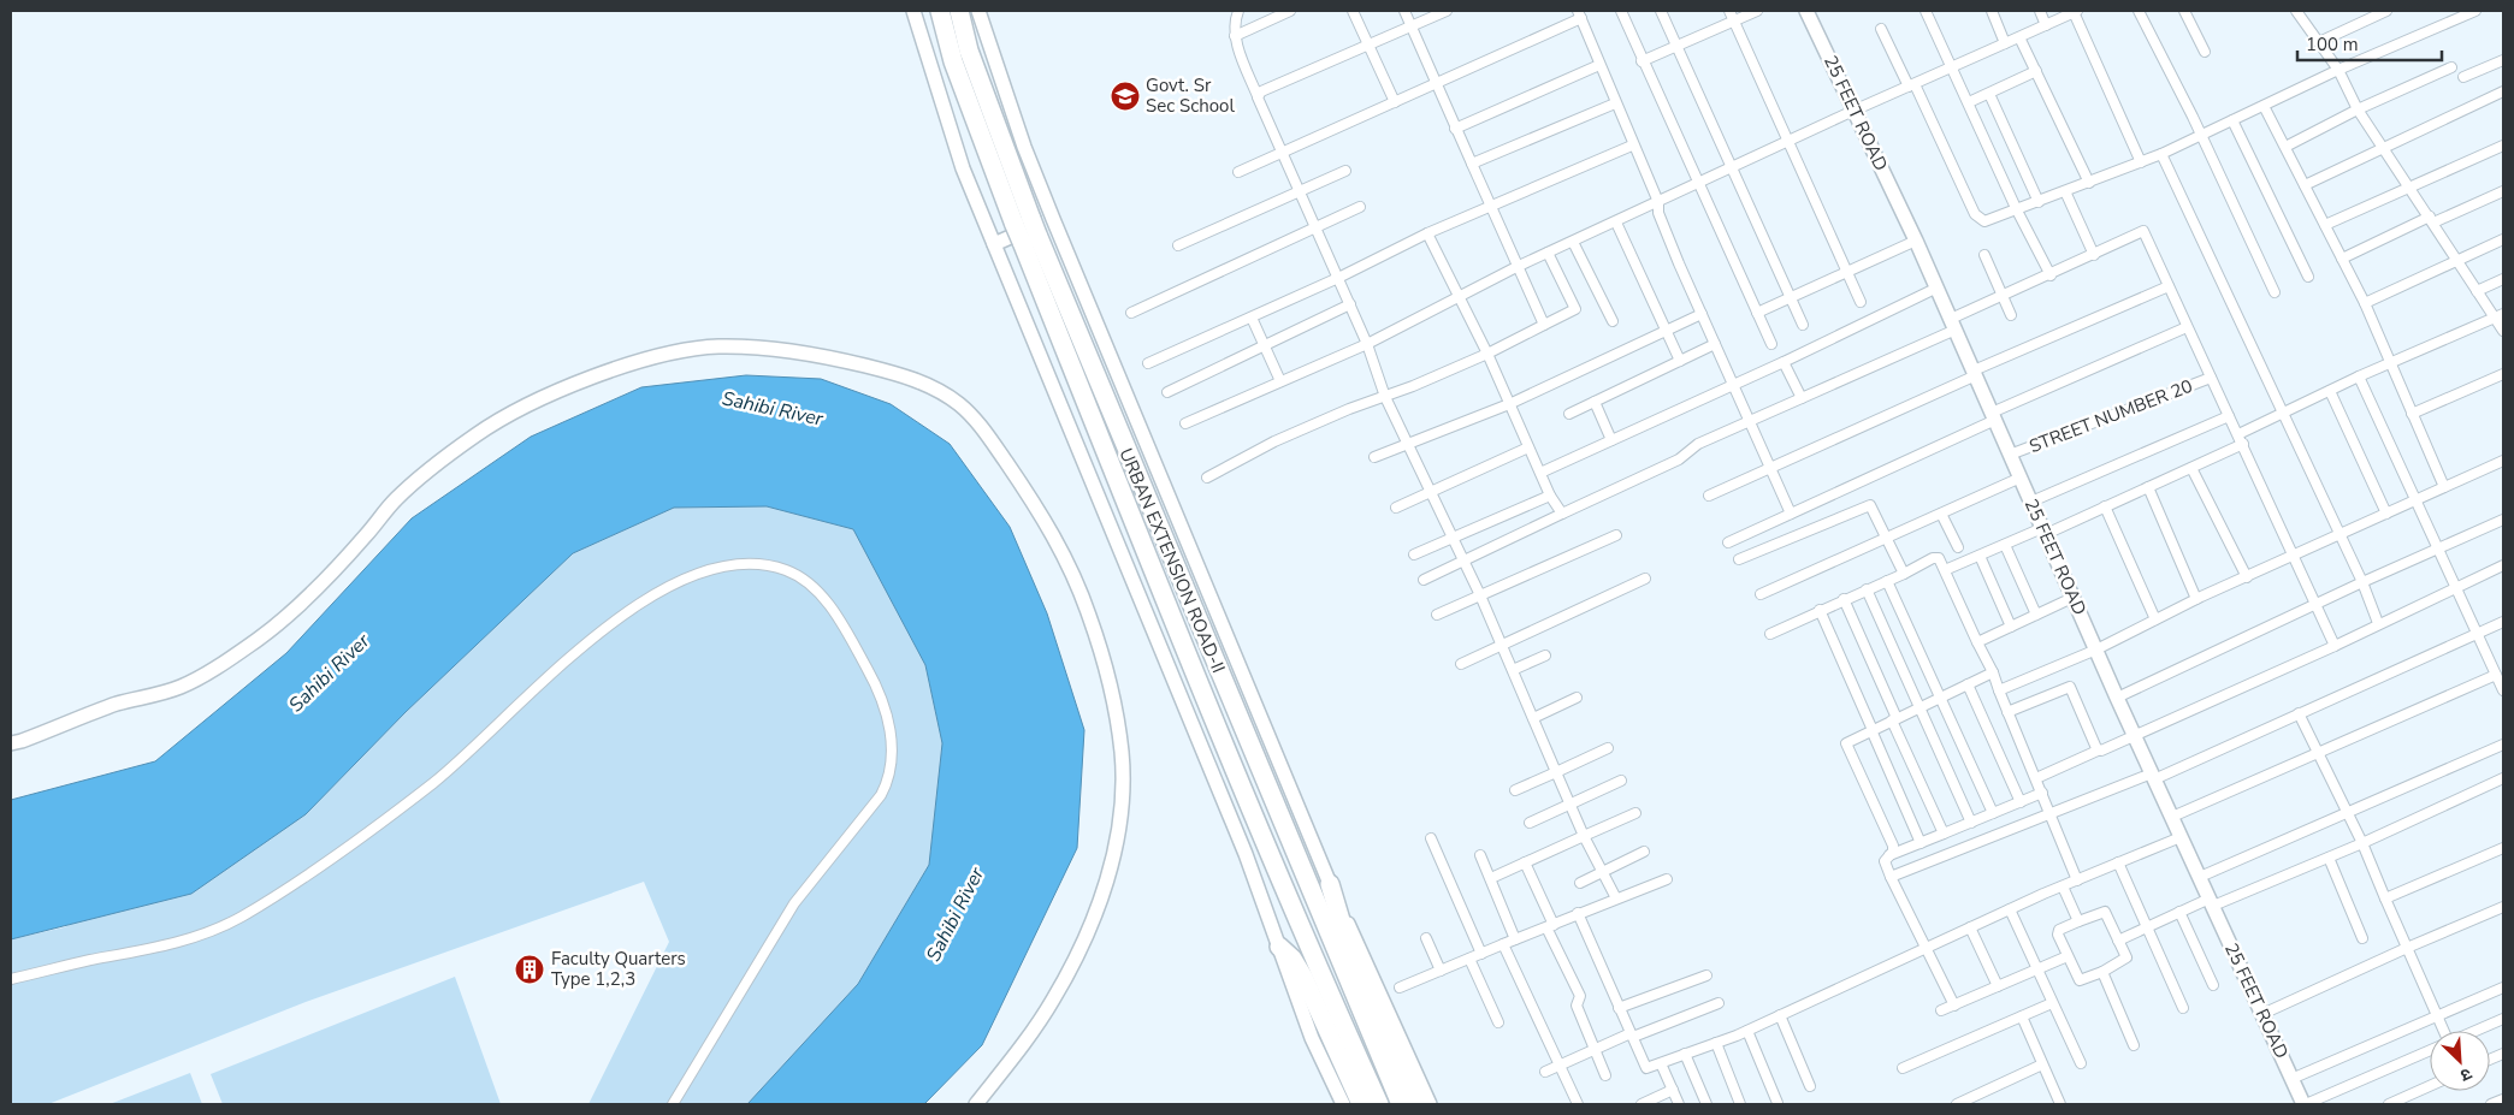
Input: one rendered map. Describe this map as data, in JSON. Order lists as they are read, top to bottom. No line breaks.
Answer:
{"streets":{"highway":["URBAN EXTENSION ROAD-II"],"street":["25 FEET ROAD","STREET NUMBER 20"]},"crossings":[["25 FEET ROAD","STREET NUMBER 20"]],"water":["Sahibi River"],"places":{"school or university":["Govt. Sr Sec School"],"building":["Faculty Quarters Type 1,2,3"]},"scale_bar":"100 m","north":"bottom right"}
